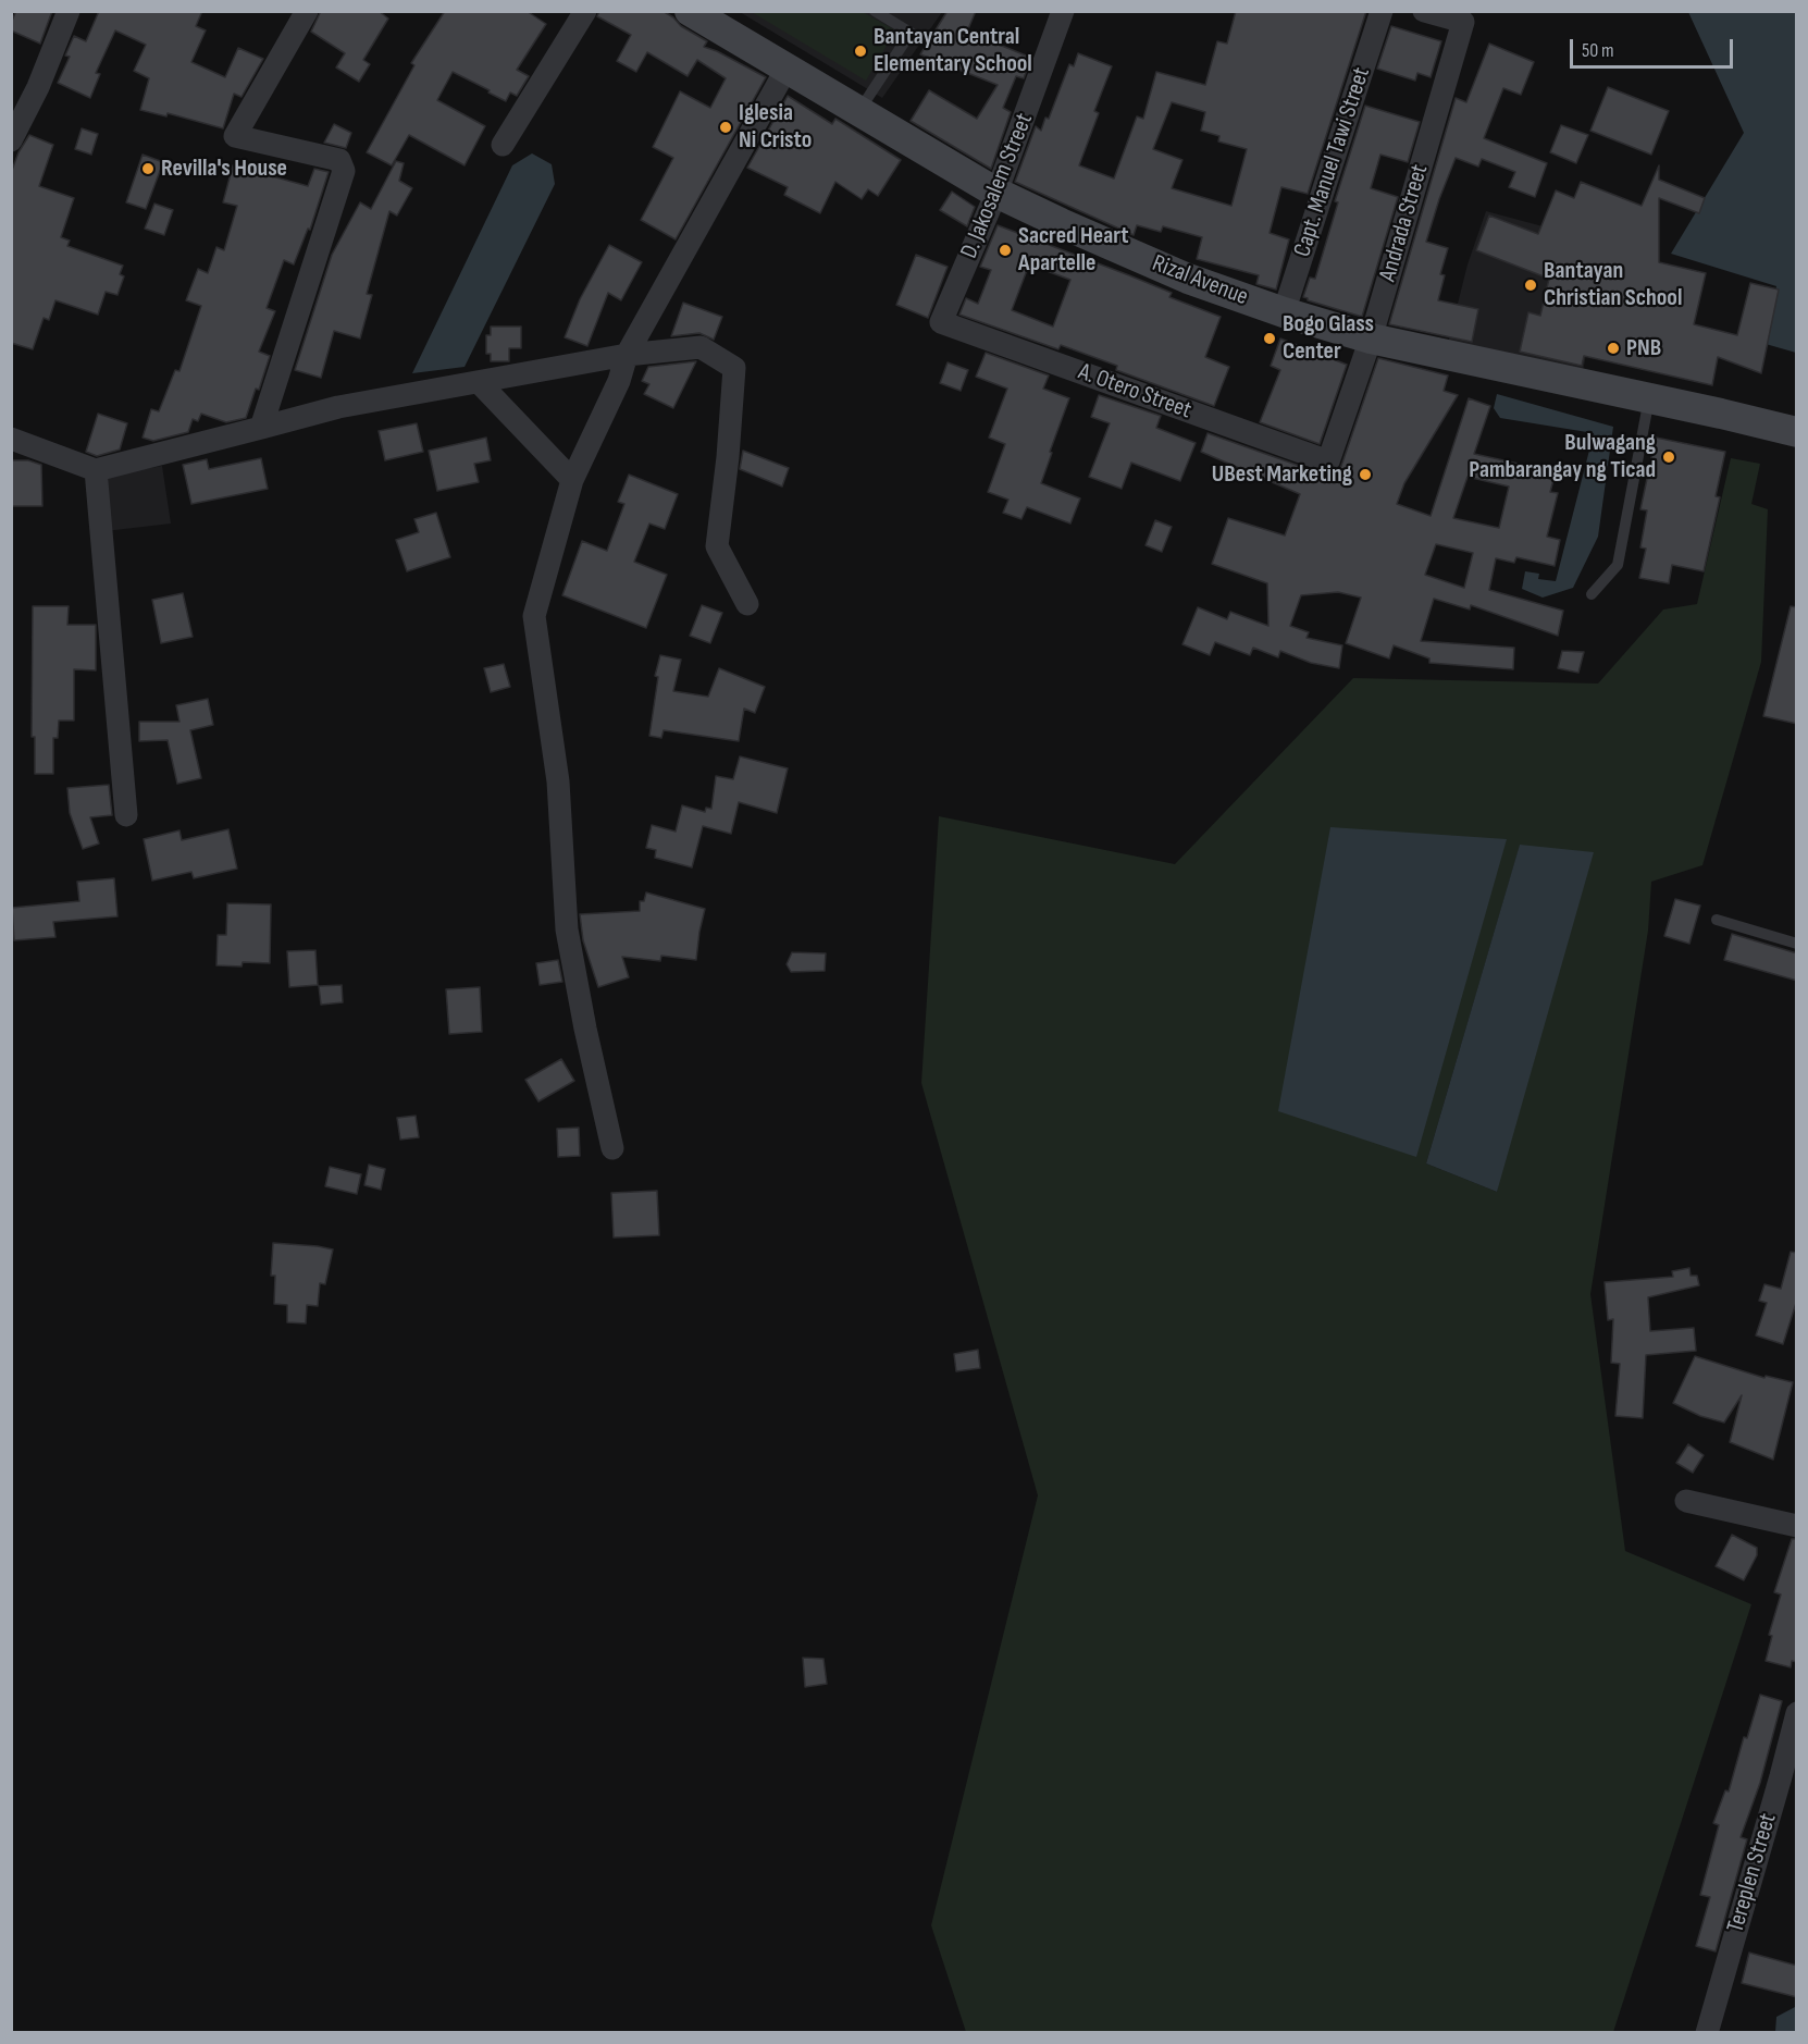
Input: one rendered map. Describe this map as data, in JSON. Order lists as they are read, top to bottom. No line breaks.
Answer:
{"streets":{"main road":["Rizal Avenue"],"street":["Capt. Manuel Tawi Street","D. Jakosalem Street","Andrada Street","A. Otero Street","Tereplen Street"]},"crossings":[["Capt. Manuel Tawi Street","Rizal Avenue"],["D. Jakosalem Street","Rizal Avenue"],["D. Jakosalem Street","A. Otero Street"],["Andrada Street","Rizal Avenue"],["Andrada Street","A. Otero Street"]],"places":["Bantayan Central Elementary School","Iglesia Ni Cristo","Revilla's House","Sacred Heart Apartelle","Bantayan Christian School","Bogo Glass Center","PNB","Bulwagang Pambarangay ng Ticad","UBest Marketing"],"scale_bar":"50 m"}
